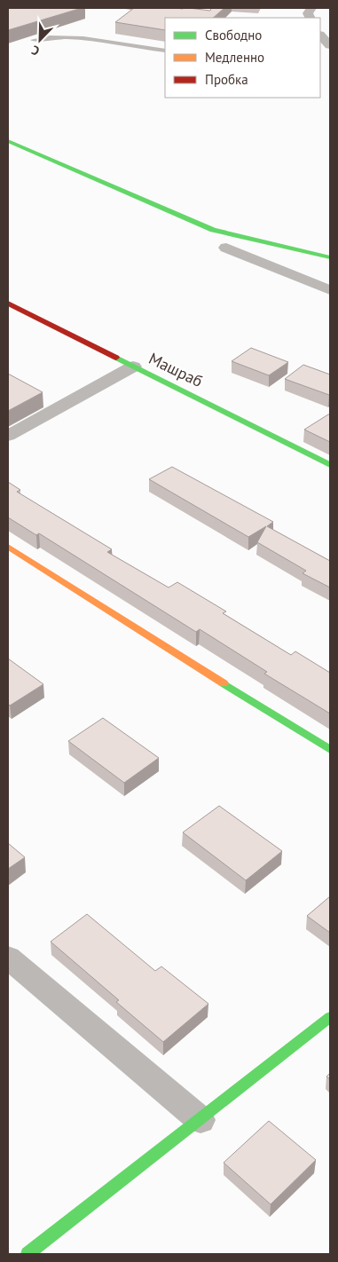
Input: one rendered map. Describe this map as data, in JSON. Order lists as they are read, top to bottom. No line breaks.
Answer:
{"streets":{"street":["Машраб"]},"legend":["Свободно","Медленно","Пробка"],"north":"bottom left"}
